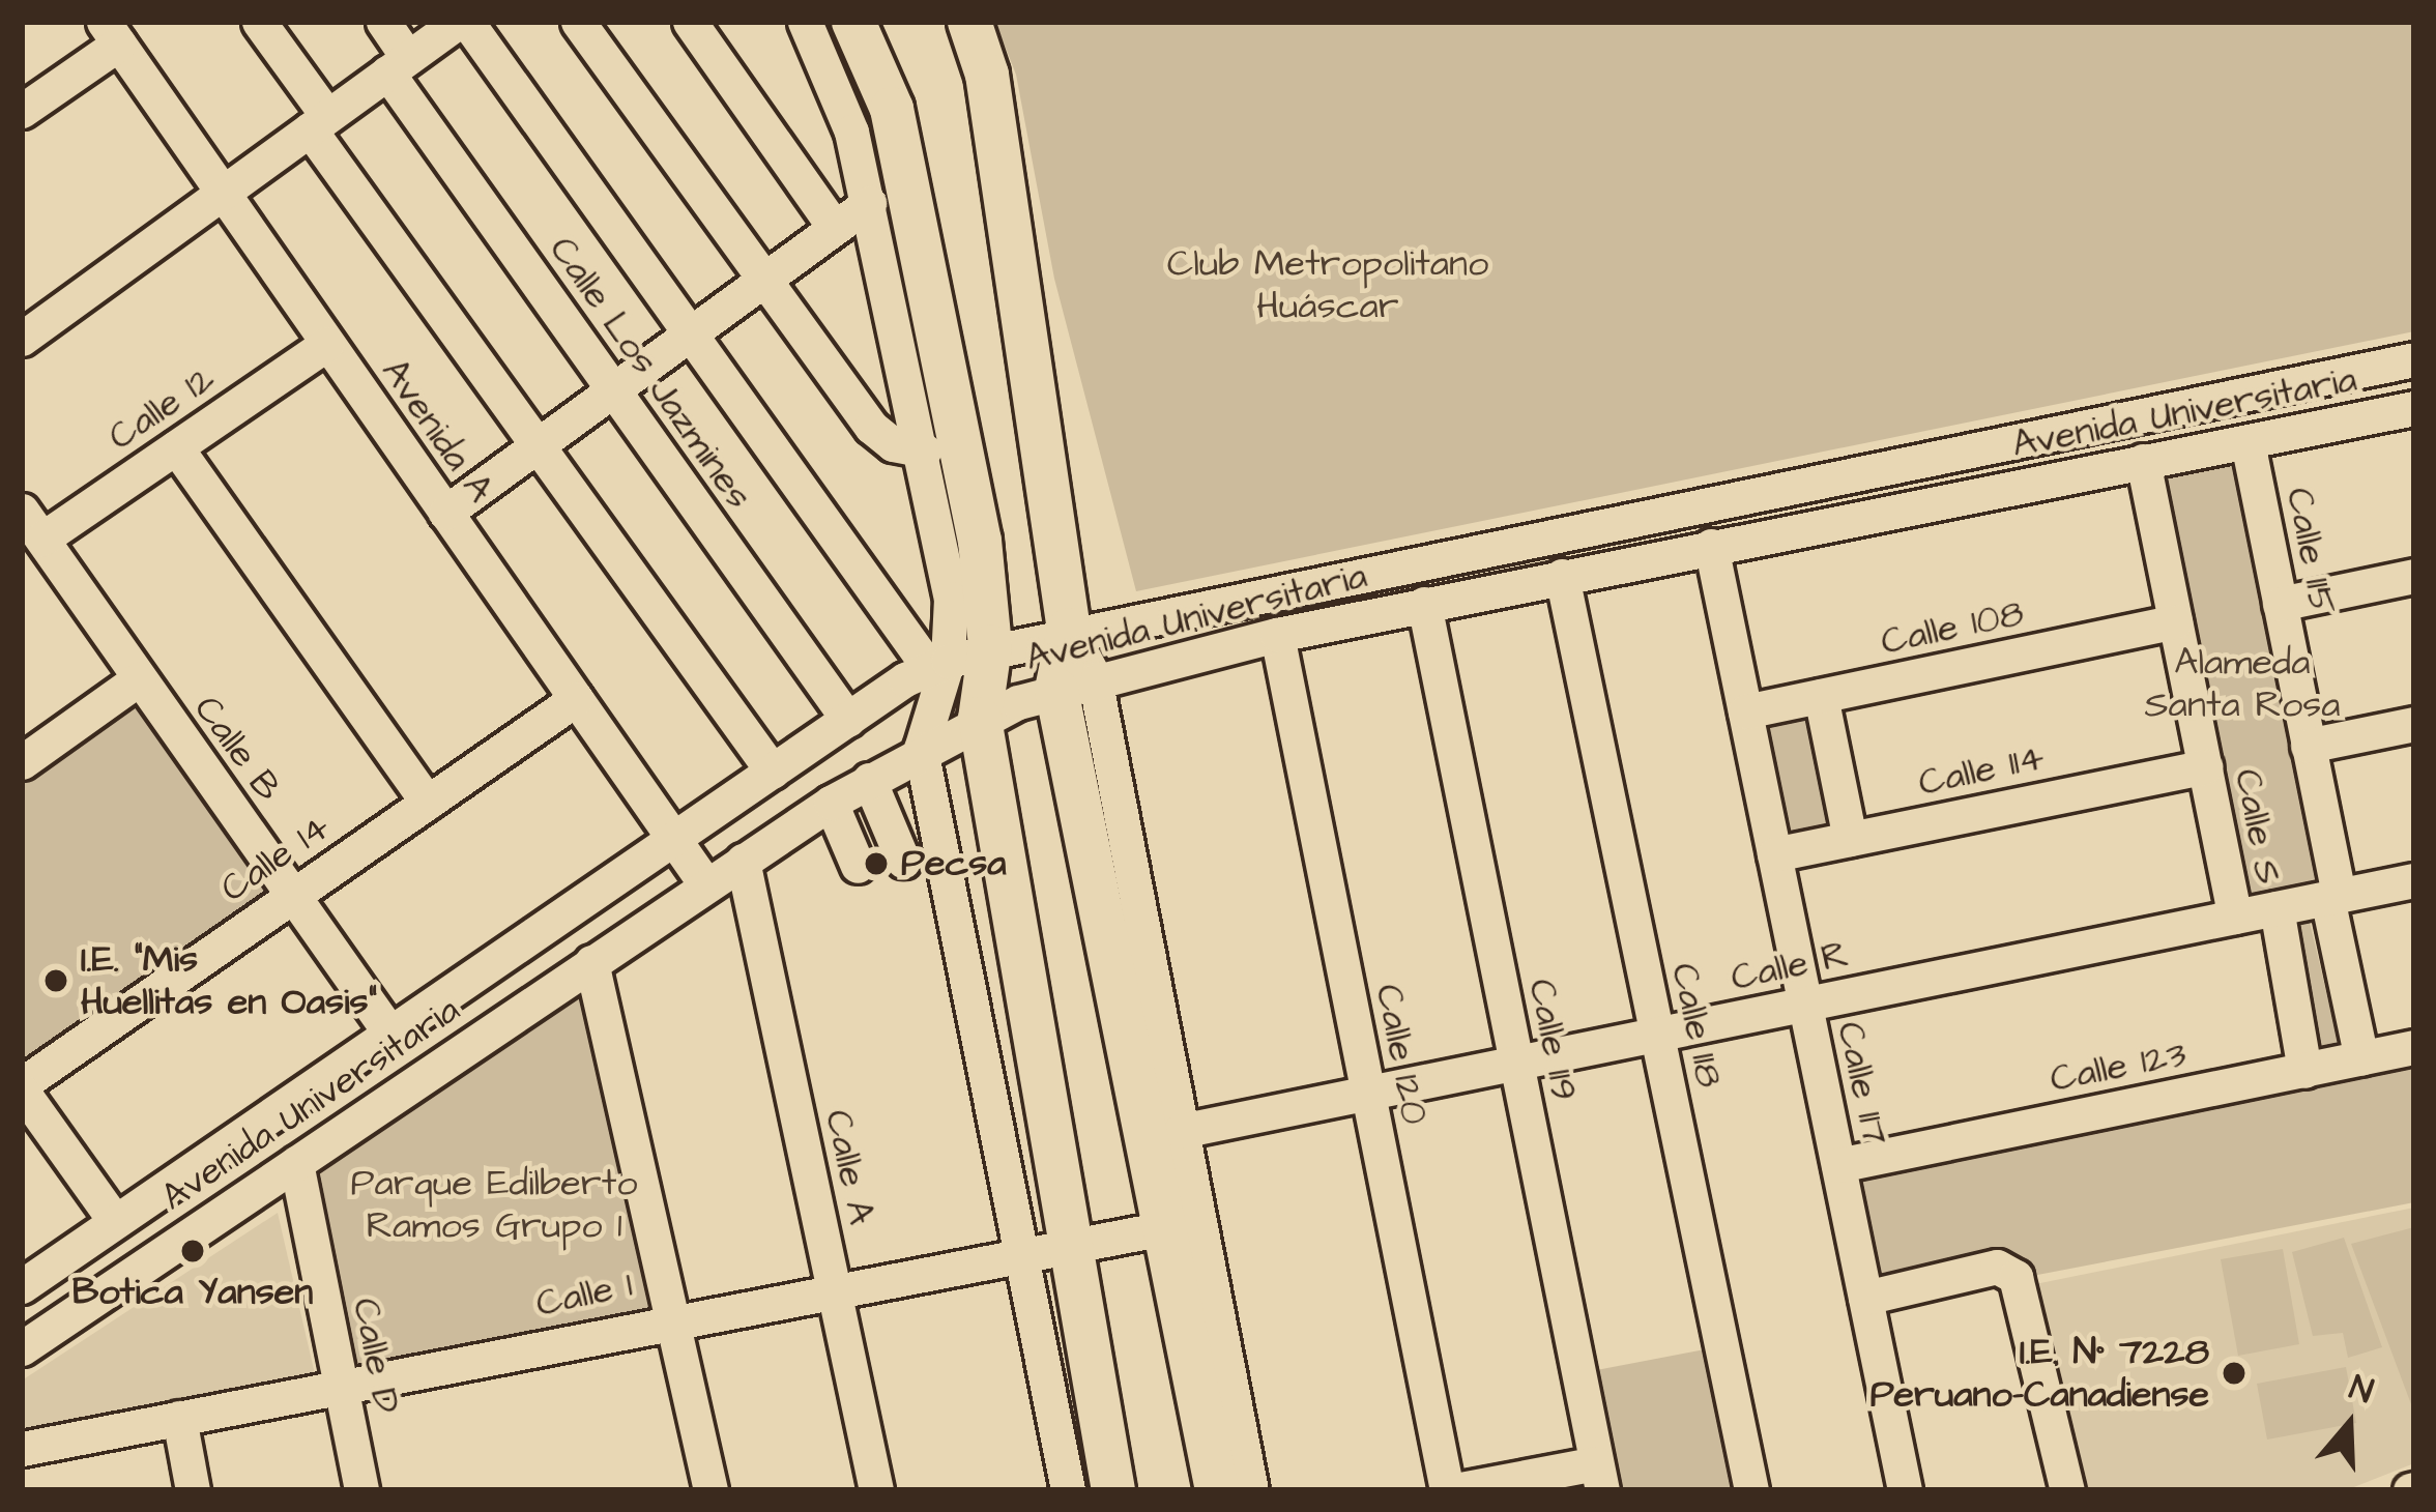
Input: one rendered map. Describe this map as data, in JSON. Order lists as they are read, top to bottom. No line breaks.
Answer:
{"streets":{"street":["Calle Los Jazmines","Calle 12","Avenida Universitaria","Avenida A","Calle 115","Calle 108","Calle B","Calle 114","Calle S","Calle 14","Calle R","Calle 118","Calle 119","Calle 120","Calle 123","Calle 117","Calle A","Calle 1","Calle D"]},"crossings":[["Calle Los Jazmines","Avenida Universitaria"],["Calle 12","Avenida A"],["Calle 12","Calle B"],["Avenida Universitaria","Avenida A"],["Avenida Universitaria","Calle 115"],["Avenida Universitaria","Calle B"],["Avenida Universitaria","Calle S"],["Avenida Universitaria","Calle 118"],["Avenida Universitaria","Calle 119"],["Avenida Universitaria","Calle 120"],["Avenida Universitaria","Calle 117"],["Avenida Universitaria","Calle A"],["Avenida Universitaria","Calle D"],["Avenida A","Calle 14"],["Calle 115","Calle R"],["Calle 115","Calle 123"],["Calle 108","Calle S"],["Calle 108","Calle 117"],["Calle B","Calle 14"],["Calle 114","Calle S"],["Calle 114","Calle 117"],["Calle S","Calle R"],["Calle R","Calle 118"],["Calle R","Calle 119"],["Calle R","Calle 120"],["Calle R","Calle 117"],["Calle 123","Calle 117"],["Calle A","Calle 1"],["Calle 1","Calle D"]],"parks":["Club Metropolitano Huáscar","Alameda Santa Rosa","Parque Edilberto Ramos Grupo 1"],"places":["Pecsa","I.E. \"Mis Huellitas en Oasis\"","Botica Yansen","I.E. N° 7228 Peruano-Canadiense"],"north":"top"}
